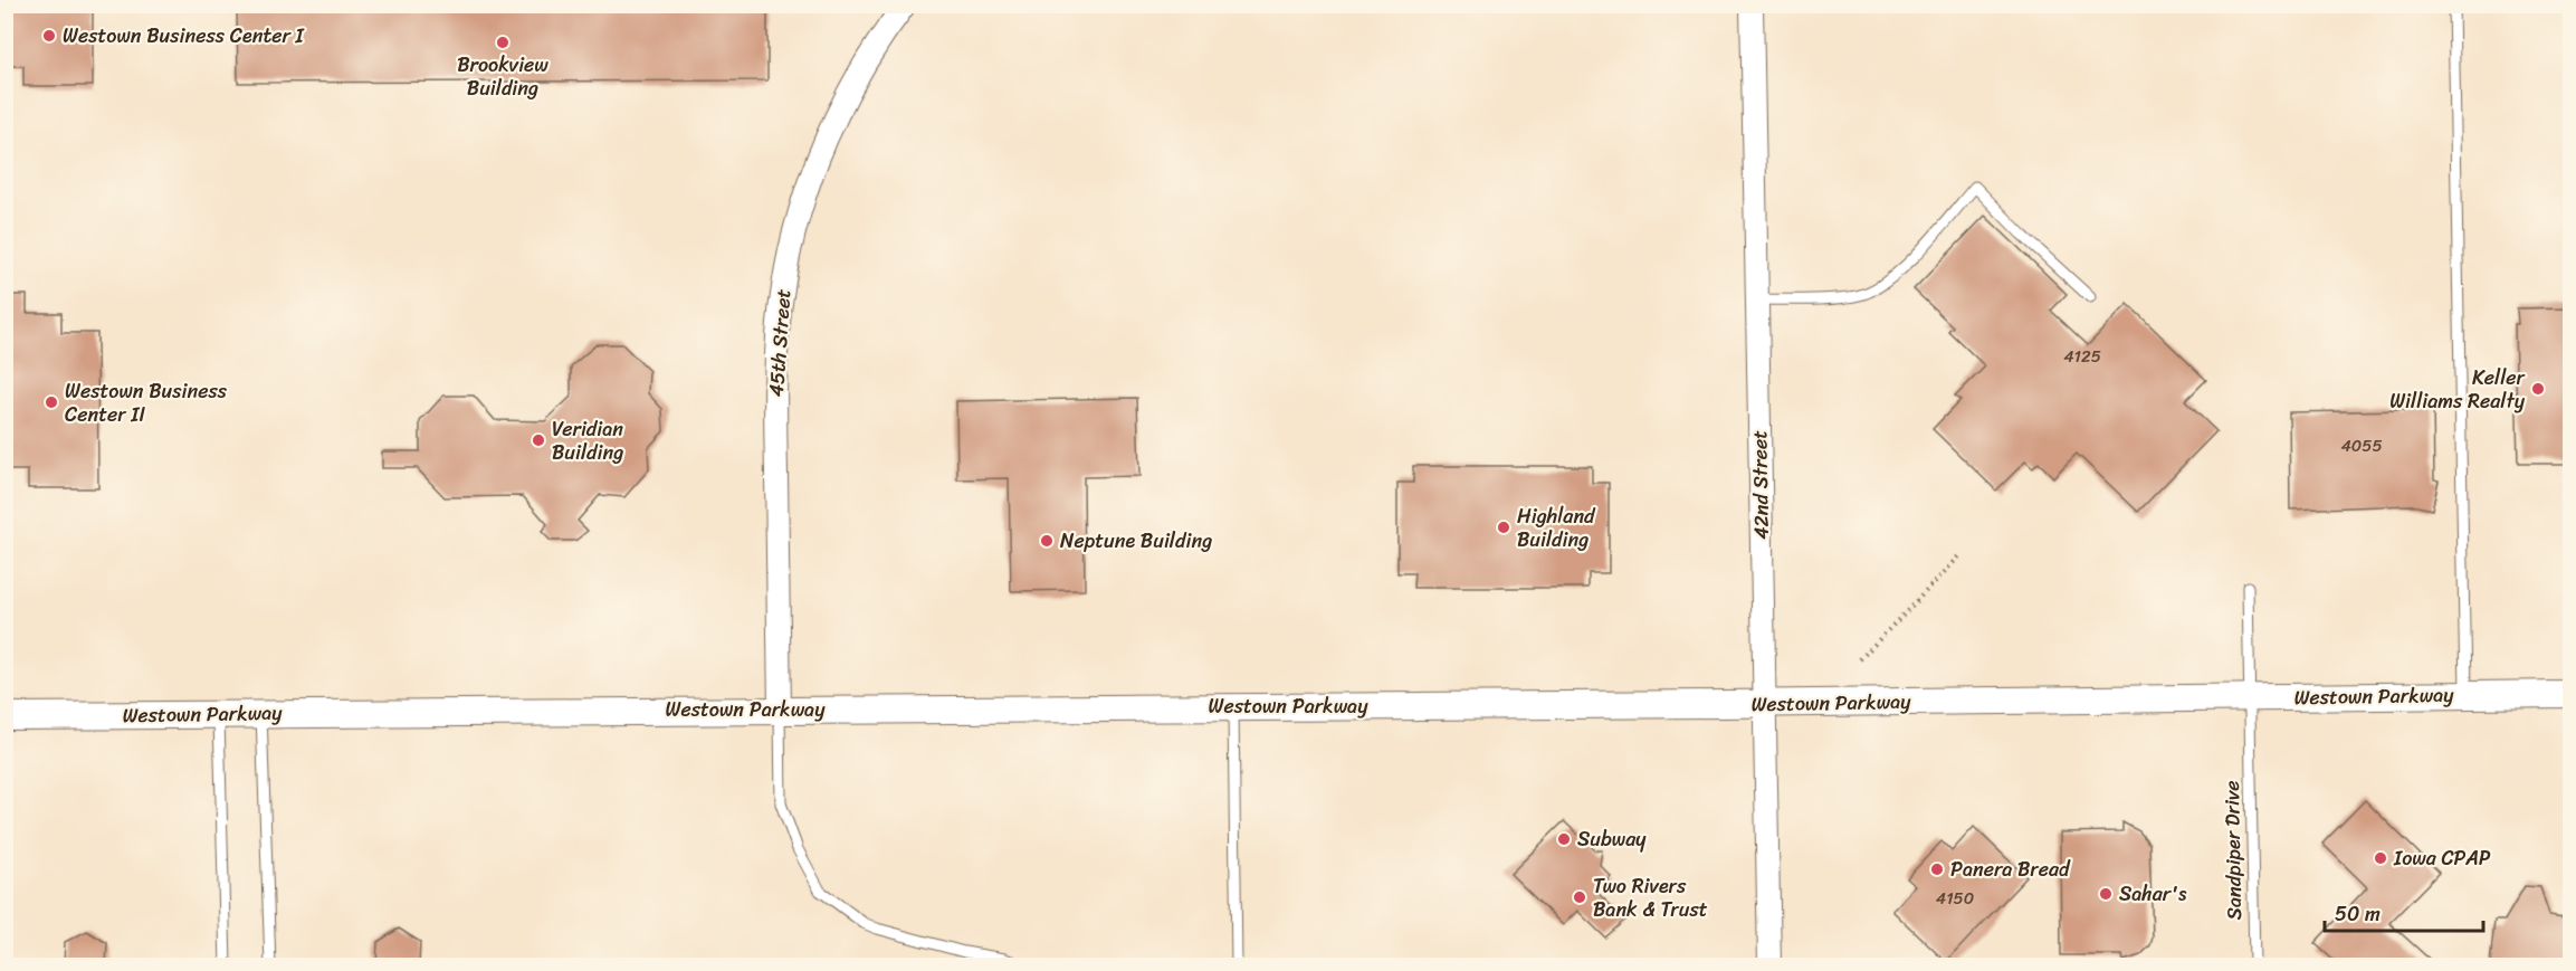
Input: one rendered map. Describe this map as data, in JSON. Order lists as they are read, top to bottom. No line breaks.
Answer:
{"streets":{"street":["45th Street","42nd Street","Westown Parkway"],"lane":["Sandpiper Drive"]},"crossings":[["45th Street","Westown Parkway"],["42nd Street","Westown Parkway"],["Westown Parkway","Sandpiper Drive"]],"places":["Westown Business Center I","Brookview Building","Keller Williams Realty","Westown Business Center II","Veridian Building","Highland Building","Neptune Building","Subway","Iowa CPAP","Panera Bread","Sahar's","Two Rivers Bank & Trust"],"house_numbers":["4125","4055","4150"],"scale_bar":"50 m"}
